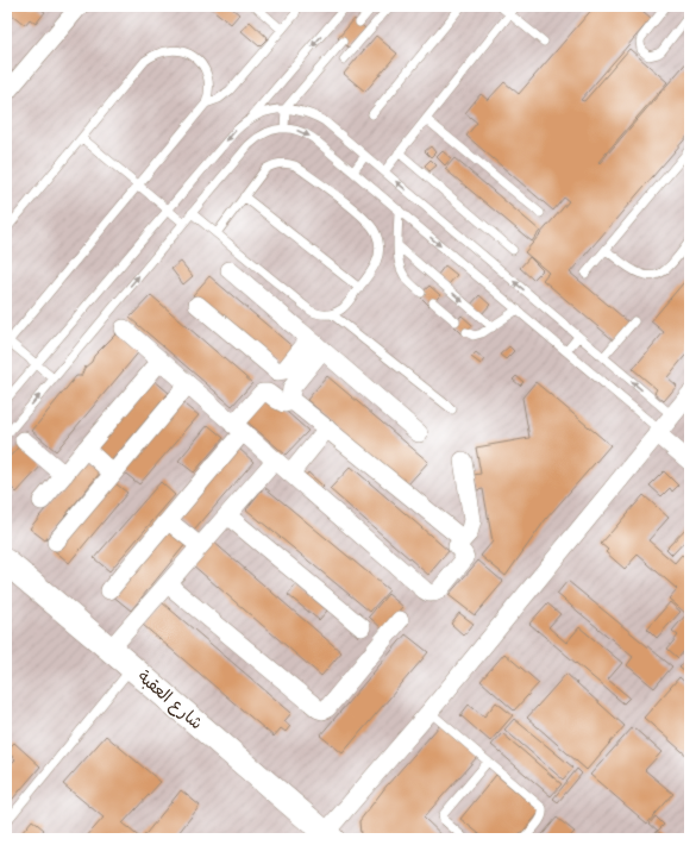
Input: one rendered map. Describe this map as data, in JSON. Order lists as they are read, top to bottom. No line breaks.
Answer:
{"streets":{"street":["شارع العقبة"]}}
